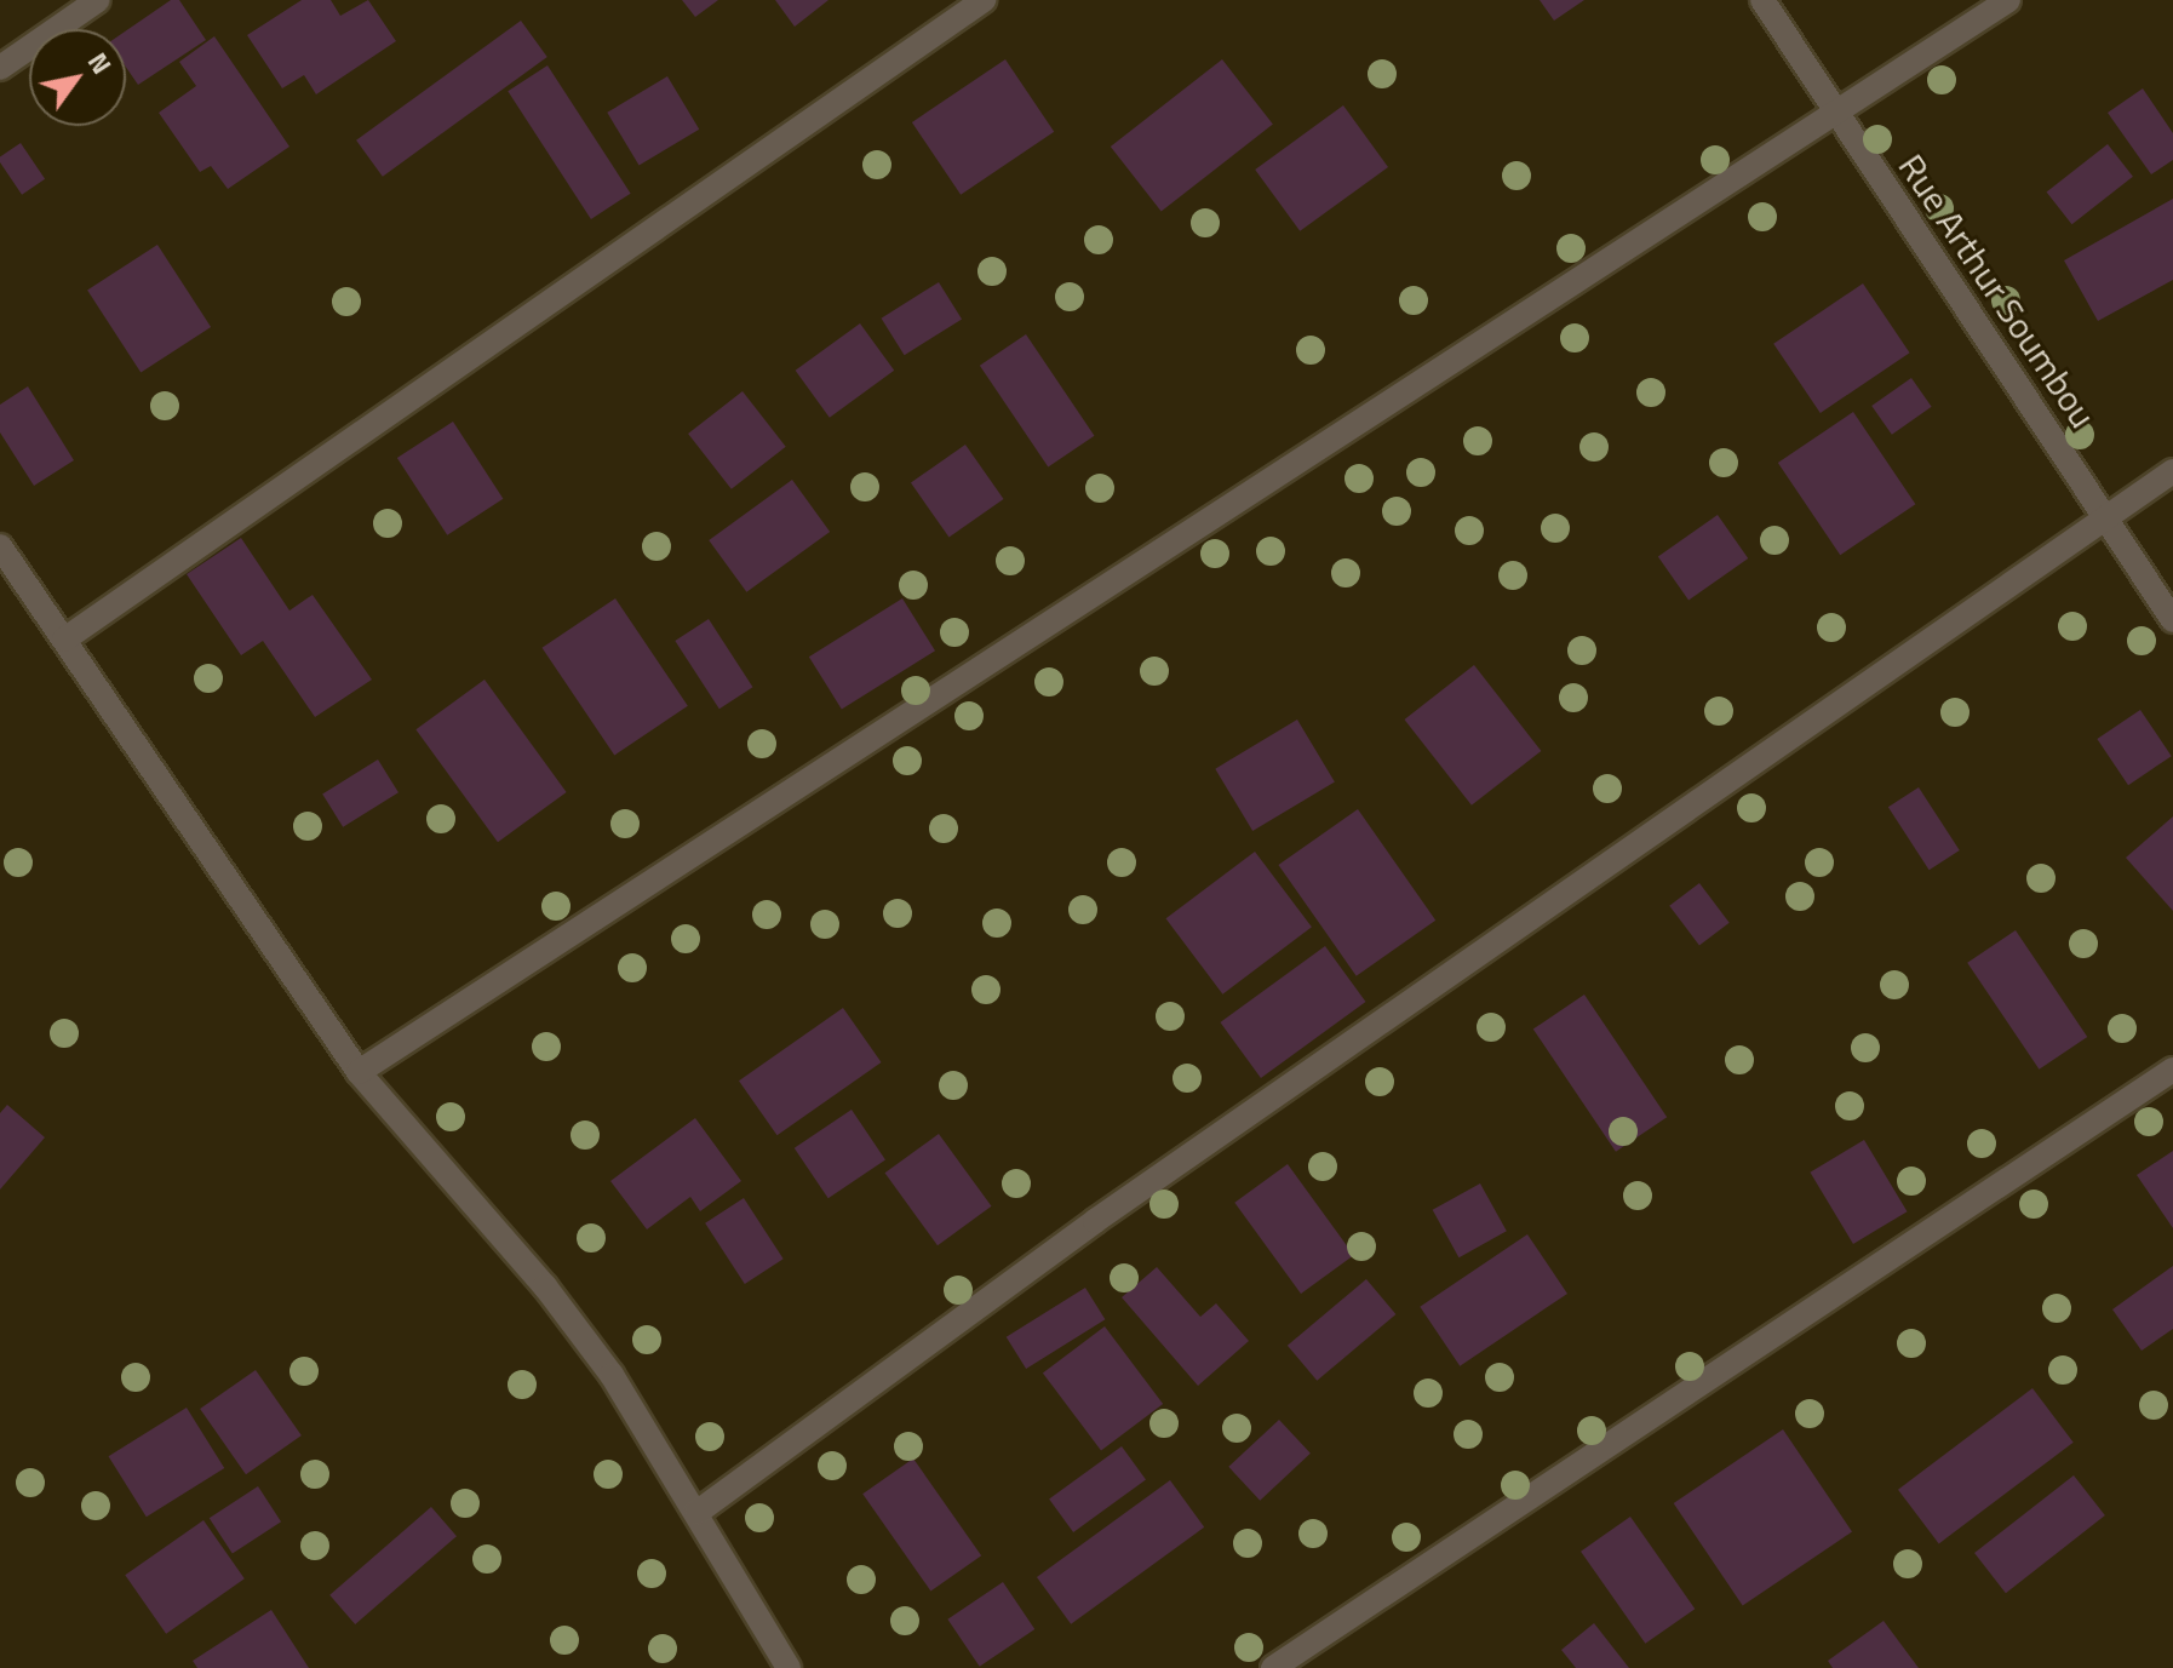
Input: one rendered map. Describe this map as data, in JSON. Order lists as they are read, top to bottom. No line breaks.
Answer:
{"streets":{"street":["Rue Arthur Soumbou"]},"north":"top right"}
